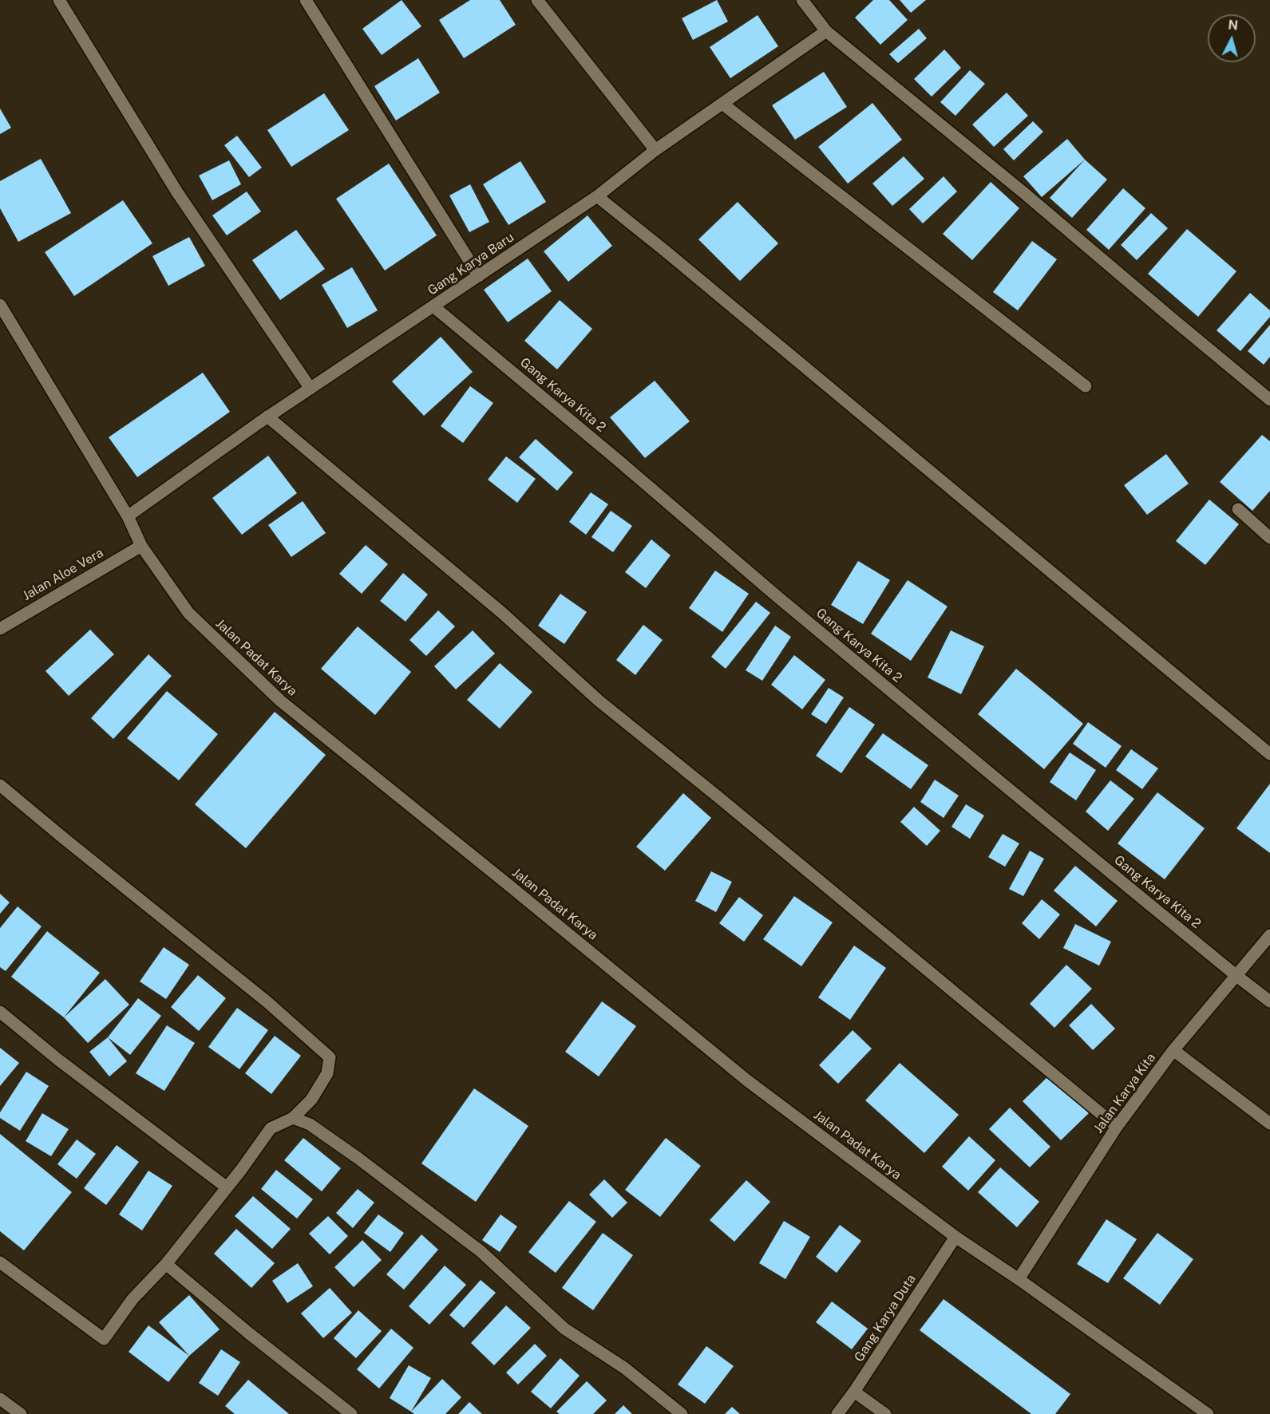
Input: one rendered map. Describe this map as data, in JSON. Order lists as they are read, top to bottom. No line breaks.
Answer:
{"streets":{"street":["Gang Karya Baru","Gang Karya Kita 2","Jalan Aloe Vera","Jalan Padat Karya","Jalan Karya Kita","Gang Karya Duta"]},"crossings":[["Gang Karya Baru","Gang Karya Kita 2"],["Gang Karya Baru","Jalan Padat Karya"],["Gang Karya Kita 2","Jalan Karya Kita"],["Jalan Aloe Vera","Jalan Padat Karya"],["Jalan Padat Karya","Jalan Karya Kita"],["Jalan Padat Karya","Gang Karya Duta"]],"north":"top"}
